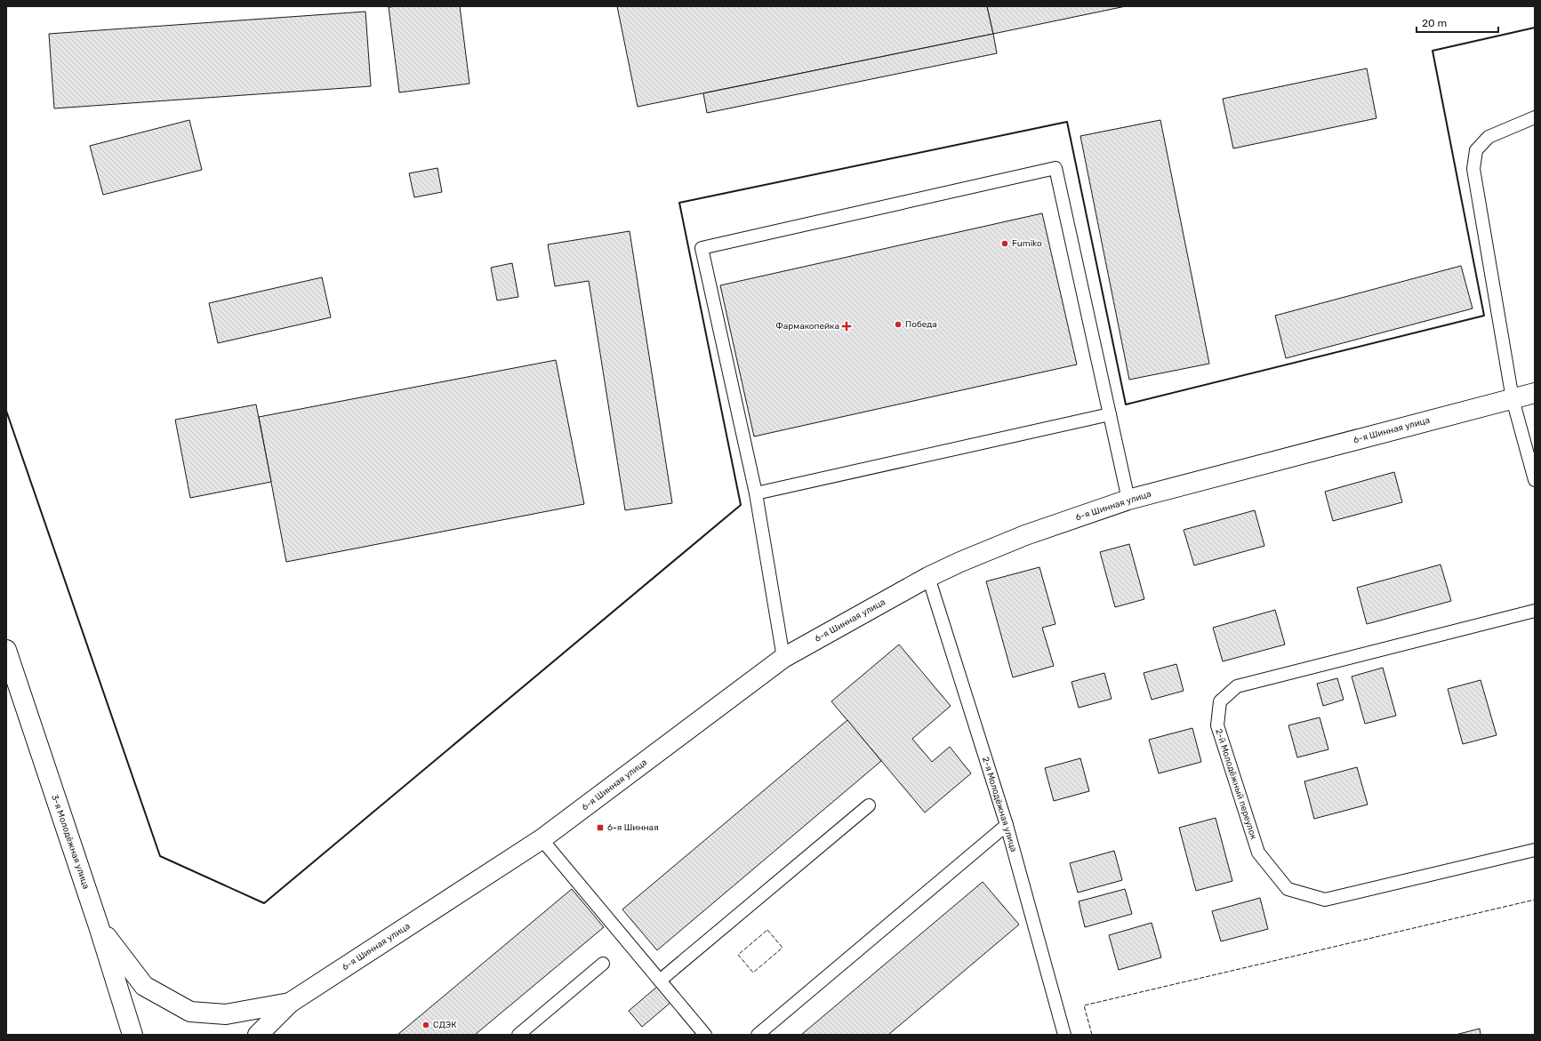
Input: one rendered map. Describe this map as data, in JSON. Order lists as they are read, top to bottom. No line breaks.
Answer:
{"streets":{"main road":["6-я Шинная улица","3-я Молодёжная улица"],"lane":["2-й Молодёжный переулок","2-я Молодёжная улица"]},"crossings":[["6-я Шинная улица","2-я Молодёжная улица"]],"places":{"other":["Fumiko","Победа","СДЭК"],"health":["Фармакопейка"],"transit":["6-я Шинная"]},"scale_bar":"20 m"}
